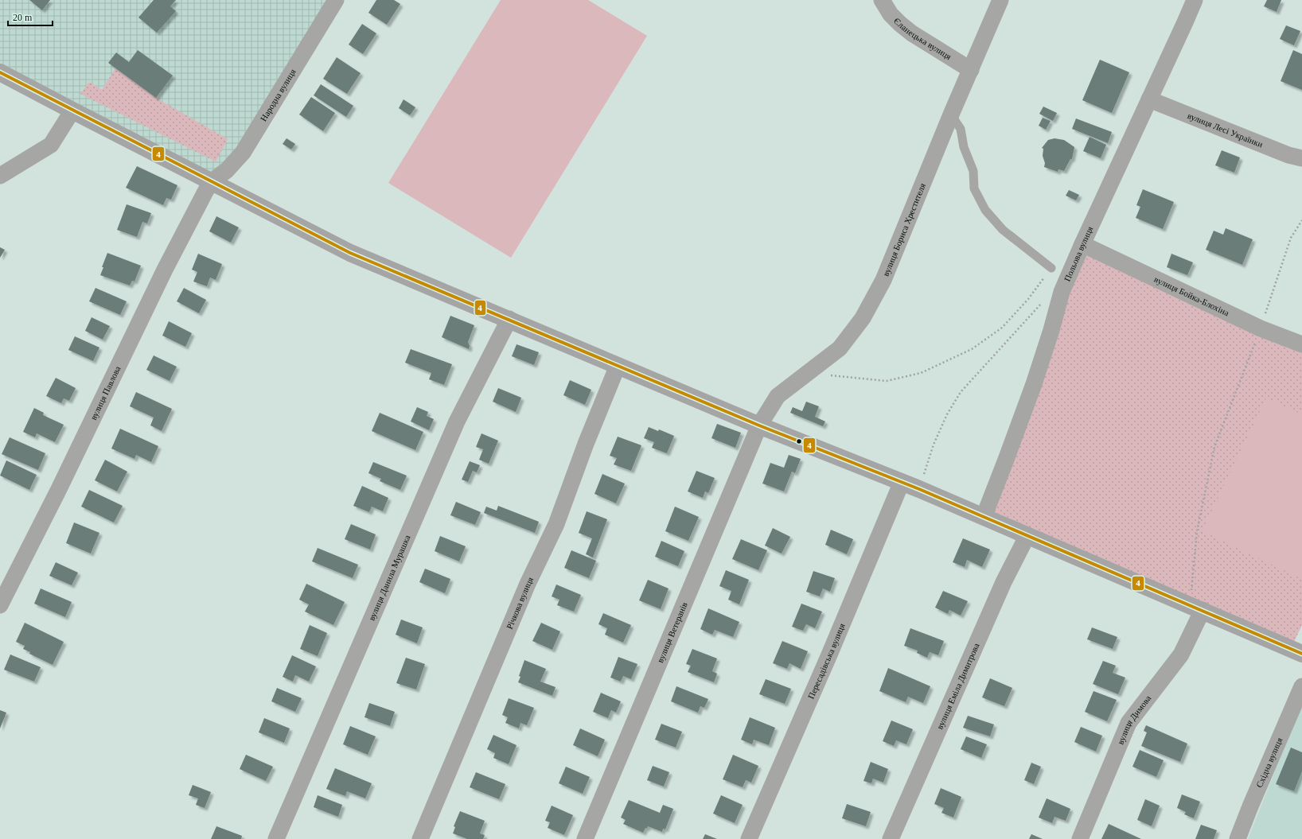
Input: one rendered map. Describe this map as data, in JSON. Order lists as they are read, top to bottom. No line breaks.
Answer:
{"streets":{"street":["Єланецька вулиця","Народна вулиця","вулиця Лесі Українки","вулиця Бориса Хрестителя","Польова вулиця","вулиця Бойка-Блохіна","вулиця Павлова","вулиця Данила Мурашка","Річкова вулиця","вулиця Ветеранів","Пересадівська вулиця","вулиця Еміла Димитрова","вулиця Димова","Східна вулиця"]},"crossings":[["Єланецька вулиця","вулиця Бориса Хрестителя"],["Народна вулиця","вулиця Павлова"],["вулиця Лесі Українки","Польова вулиця"],["вулиця Бориса Хрестителя","вулиця Ветеранів"],["Польова вулиця","вулиця Бойка-Блохіна"]],"lines":["transit line 4"],"scale_bar":"20 m"}
